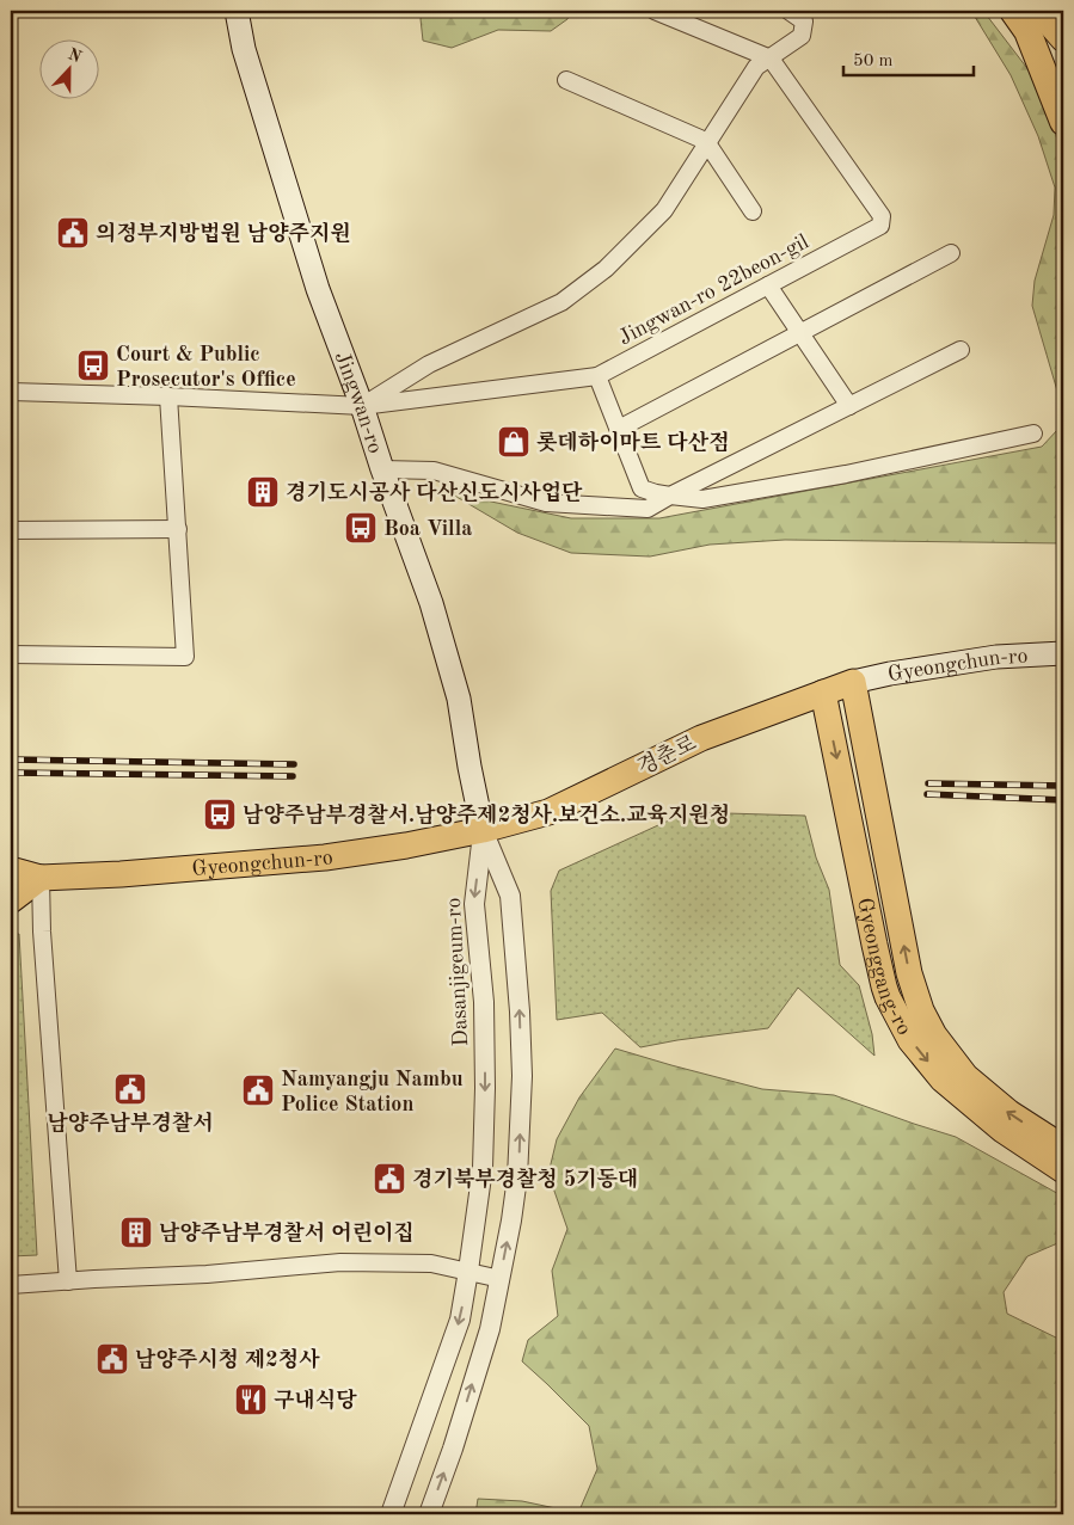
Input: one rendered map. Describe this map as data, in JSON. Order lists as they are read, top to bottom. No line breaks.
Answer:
{"streets":{"main road":["Jingwan-ro","Gyeongchun-ro","경춘로","Gyeonggang-ro"],"street":["Jingwan-ro 22beon-gil","Dasanjigeum-ro"]},"crossings":[["Jingwan-ro 22beon-gil","Jingwan-ro"],["Jingwan-ro","Gyeongchun-ro"],["Jingwan-ro","경춘로"],["Jingwan-ro","Dasanjigeum-ro"],["Gyeongchun-ro","경춘로"],["Gyeongchun-ro","Gyeonggang-ro"],["Gyeongchun-ro","Dasanjigeum-ro"],["경춘로","Gyeonggang-ro"],["경춘로","Dasanjigeum-ro"]],"places":{"public building":["의정부지방법원 남양주지원","남양주남부경찰서","Namyangju Nambu Police Station","경기북부경찰청 5기동대","남양주시청 제2청사"],"bus stop":["Court & Public Prosecutor's Office","Boa Villa","남양주남부경찰서.남양주제2청사.보건소.교육지원청"],"shop":["롯데하이마트 다산점"],"building":["경기도시공사 다산신도시사업단","남양주남부경찰서 어린이집"],"restaurant":["구내식당"]},"scale_bar":"50 m","north":"top"}
